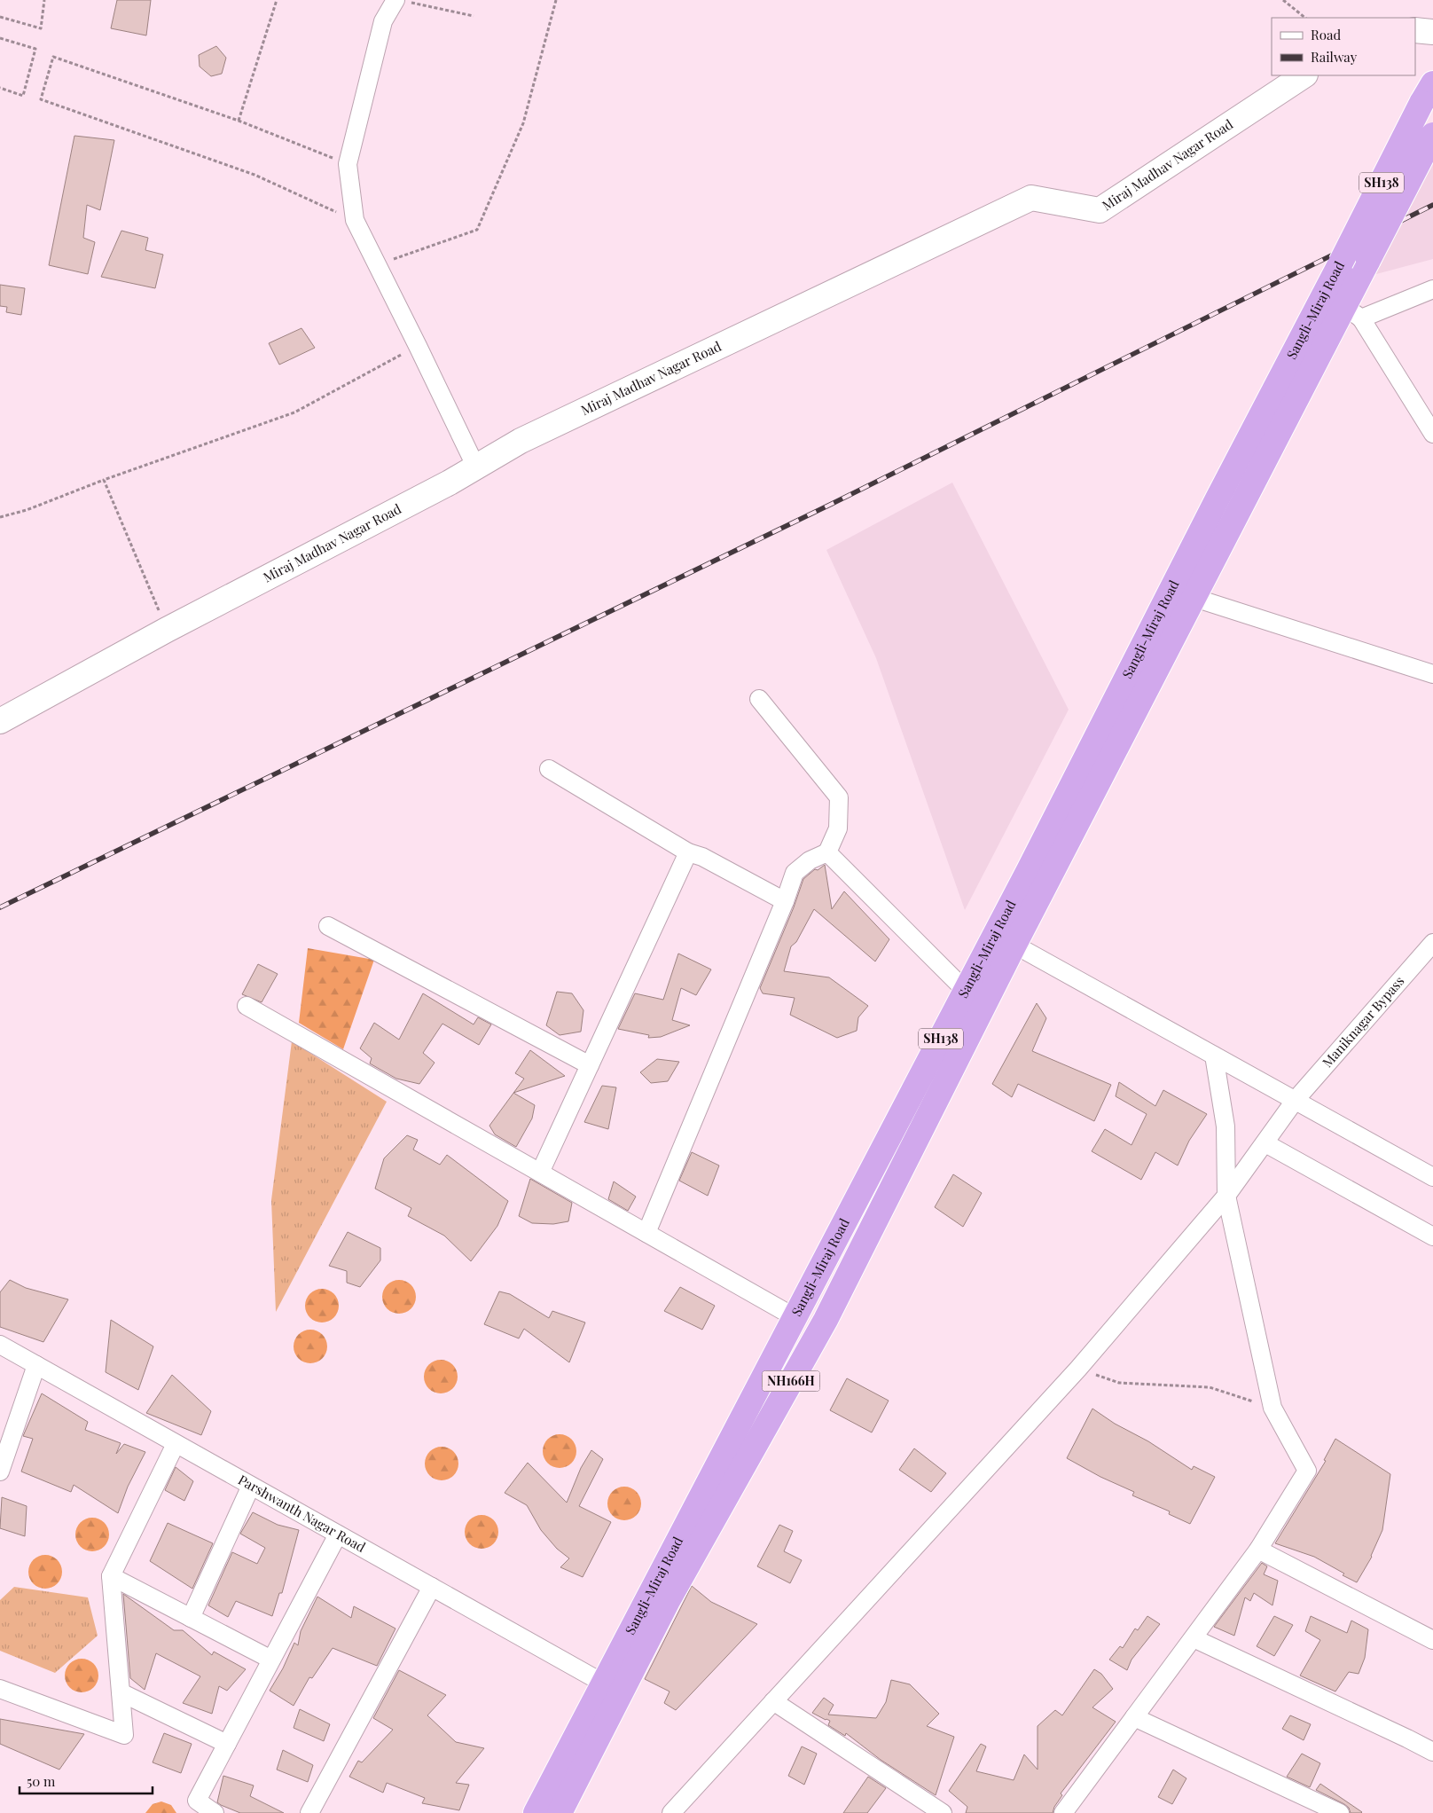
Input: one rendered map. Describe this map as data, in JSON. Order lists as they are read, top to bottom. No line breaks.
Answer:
{"streets":{"highway":["SH138","Sangli-Miraj Road","NH166H"],"street":["Miraj Madhav Nagar Road","Maniknagar Bypass","Parshwanth Nagar Road"]},"crossings":[["Sangli-Miraj Road","Parshwanth Nagar Road"]],"legend":["Road","Railway"],"scale_bar":"50 m"}
